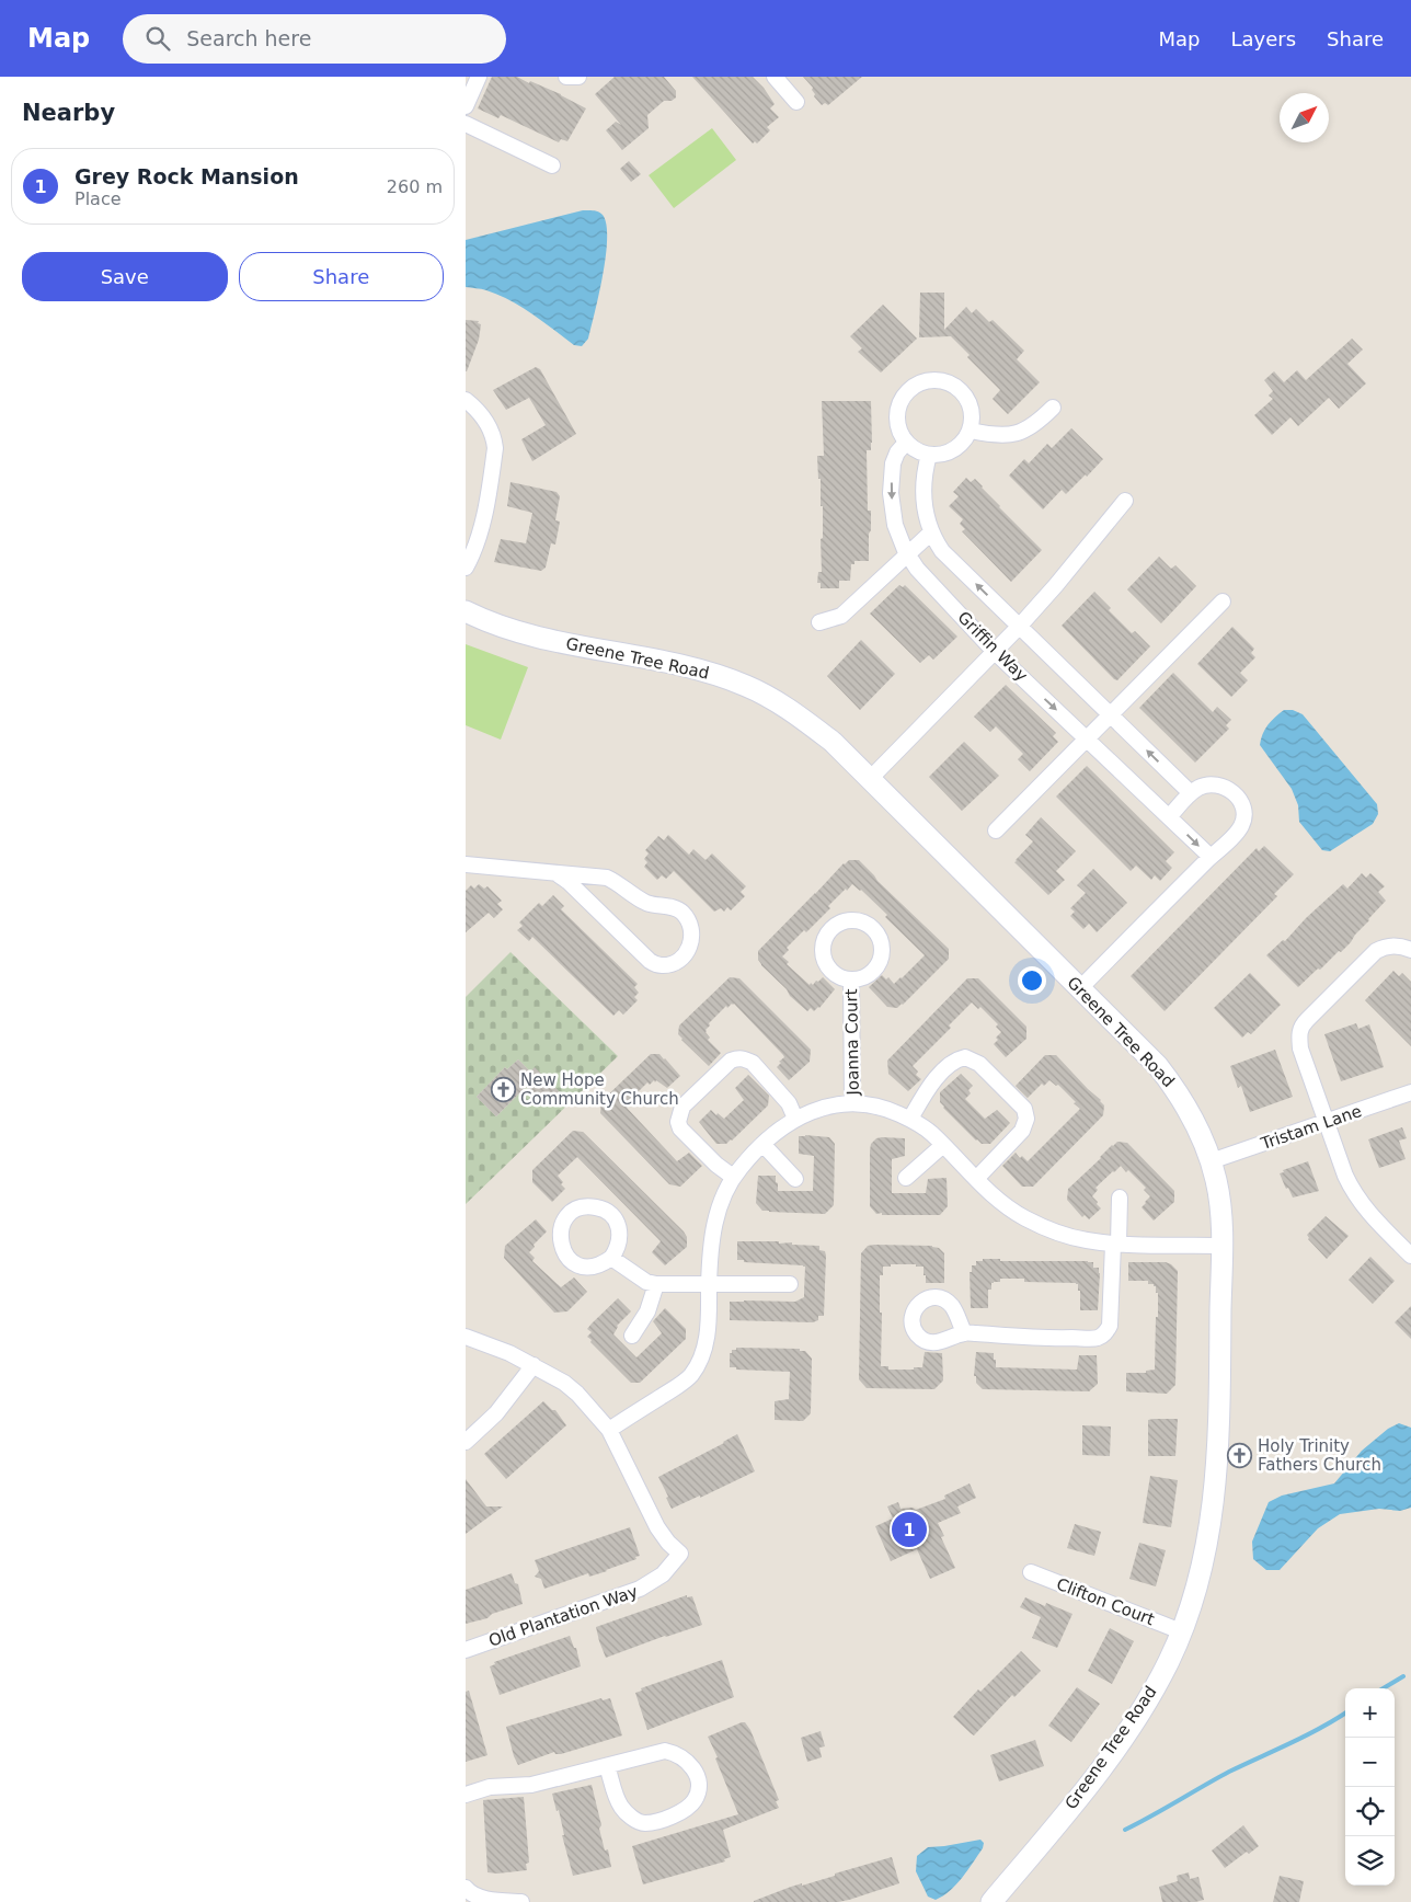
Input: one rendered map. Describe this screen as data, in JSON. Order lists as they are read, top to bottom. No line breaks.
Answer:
{"streets":{"street":["Griffin Way","Greene Tree Road","Joanna Court","Tristam Lane","Clifton Court","Old Plantation Way"]},"crossings":[["Greene Tree Road","Tristam Lane"],["Greene Tree Road","Clifton Court"]],"places":{"church":["New Hope Community Church","Holy Trinity Fathers Church"]},"north":"top right","page":{"header":"Map","search":"Search here","nav":["Map","Layers","Share"],"heading":"Nearby","list":[{"mark":"1","name":"Grey Rock Mansion","note":"Place","value":"260 m"}],"buttons":["Save","Share"],"pins":"1","map_buttons":["+","−"]}}
